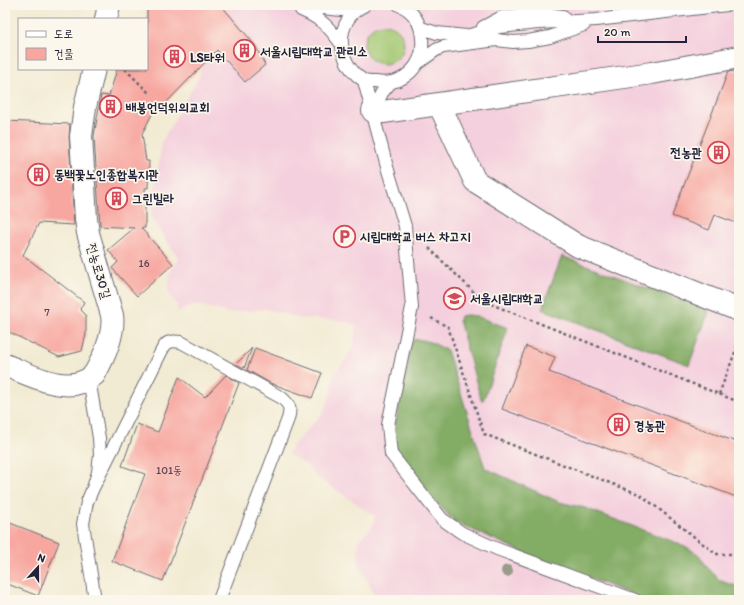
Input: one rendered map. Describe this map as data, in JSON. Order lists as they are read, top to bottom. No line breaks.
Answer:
{"streets":{"street":["전농로30길"]},"places":{"building":["서울시립대학교 관리소","LS타워","배봉언덕위의교회","전농관","동백꽃노인종합복지관","그린빌라","경농관"],"parking":["시립대학교 버스 차고지"],"school or university":["서울시립대학교"]},"house_numbers":["16","7","101동"],"legend":["도로","건물"],"scale_bar":"20 m","north":"top"}
